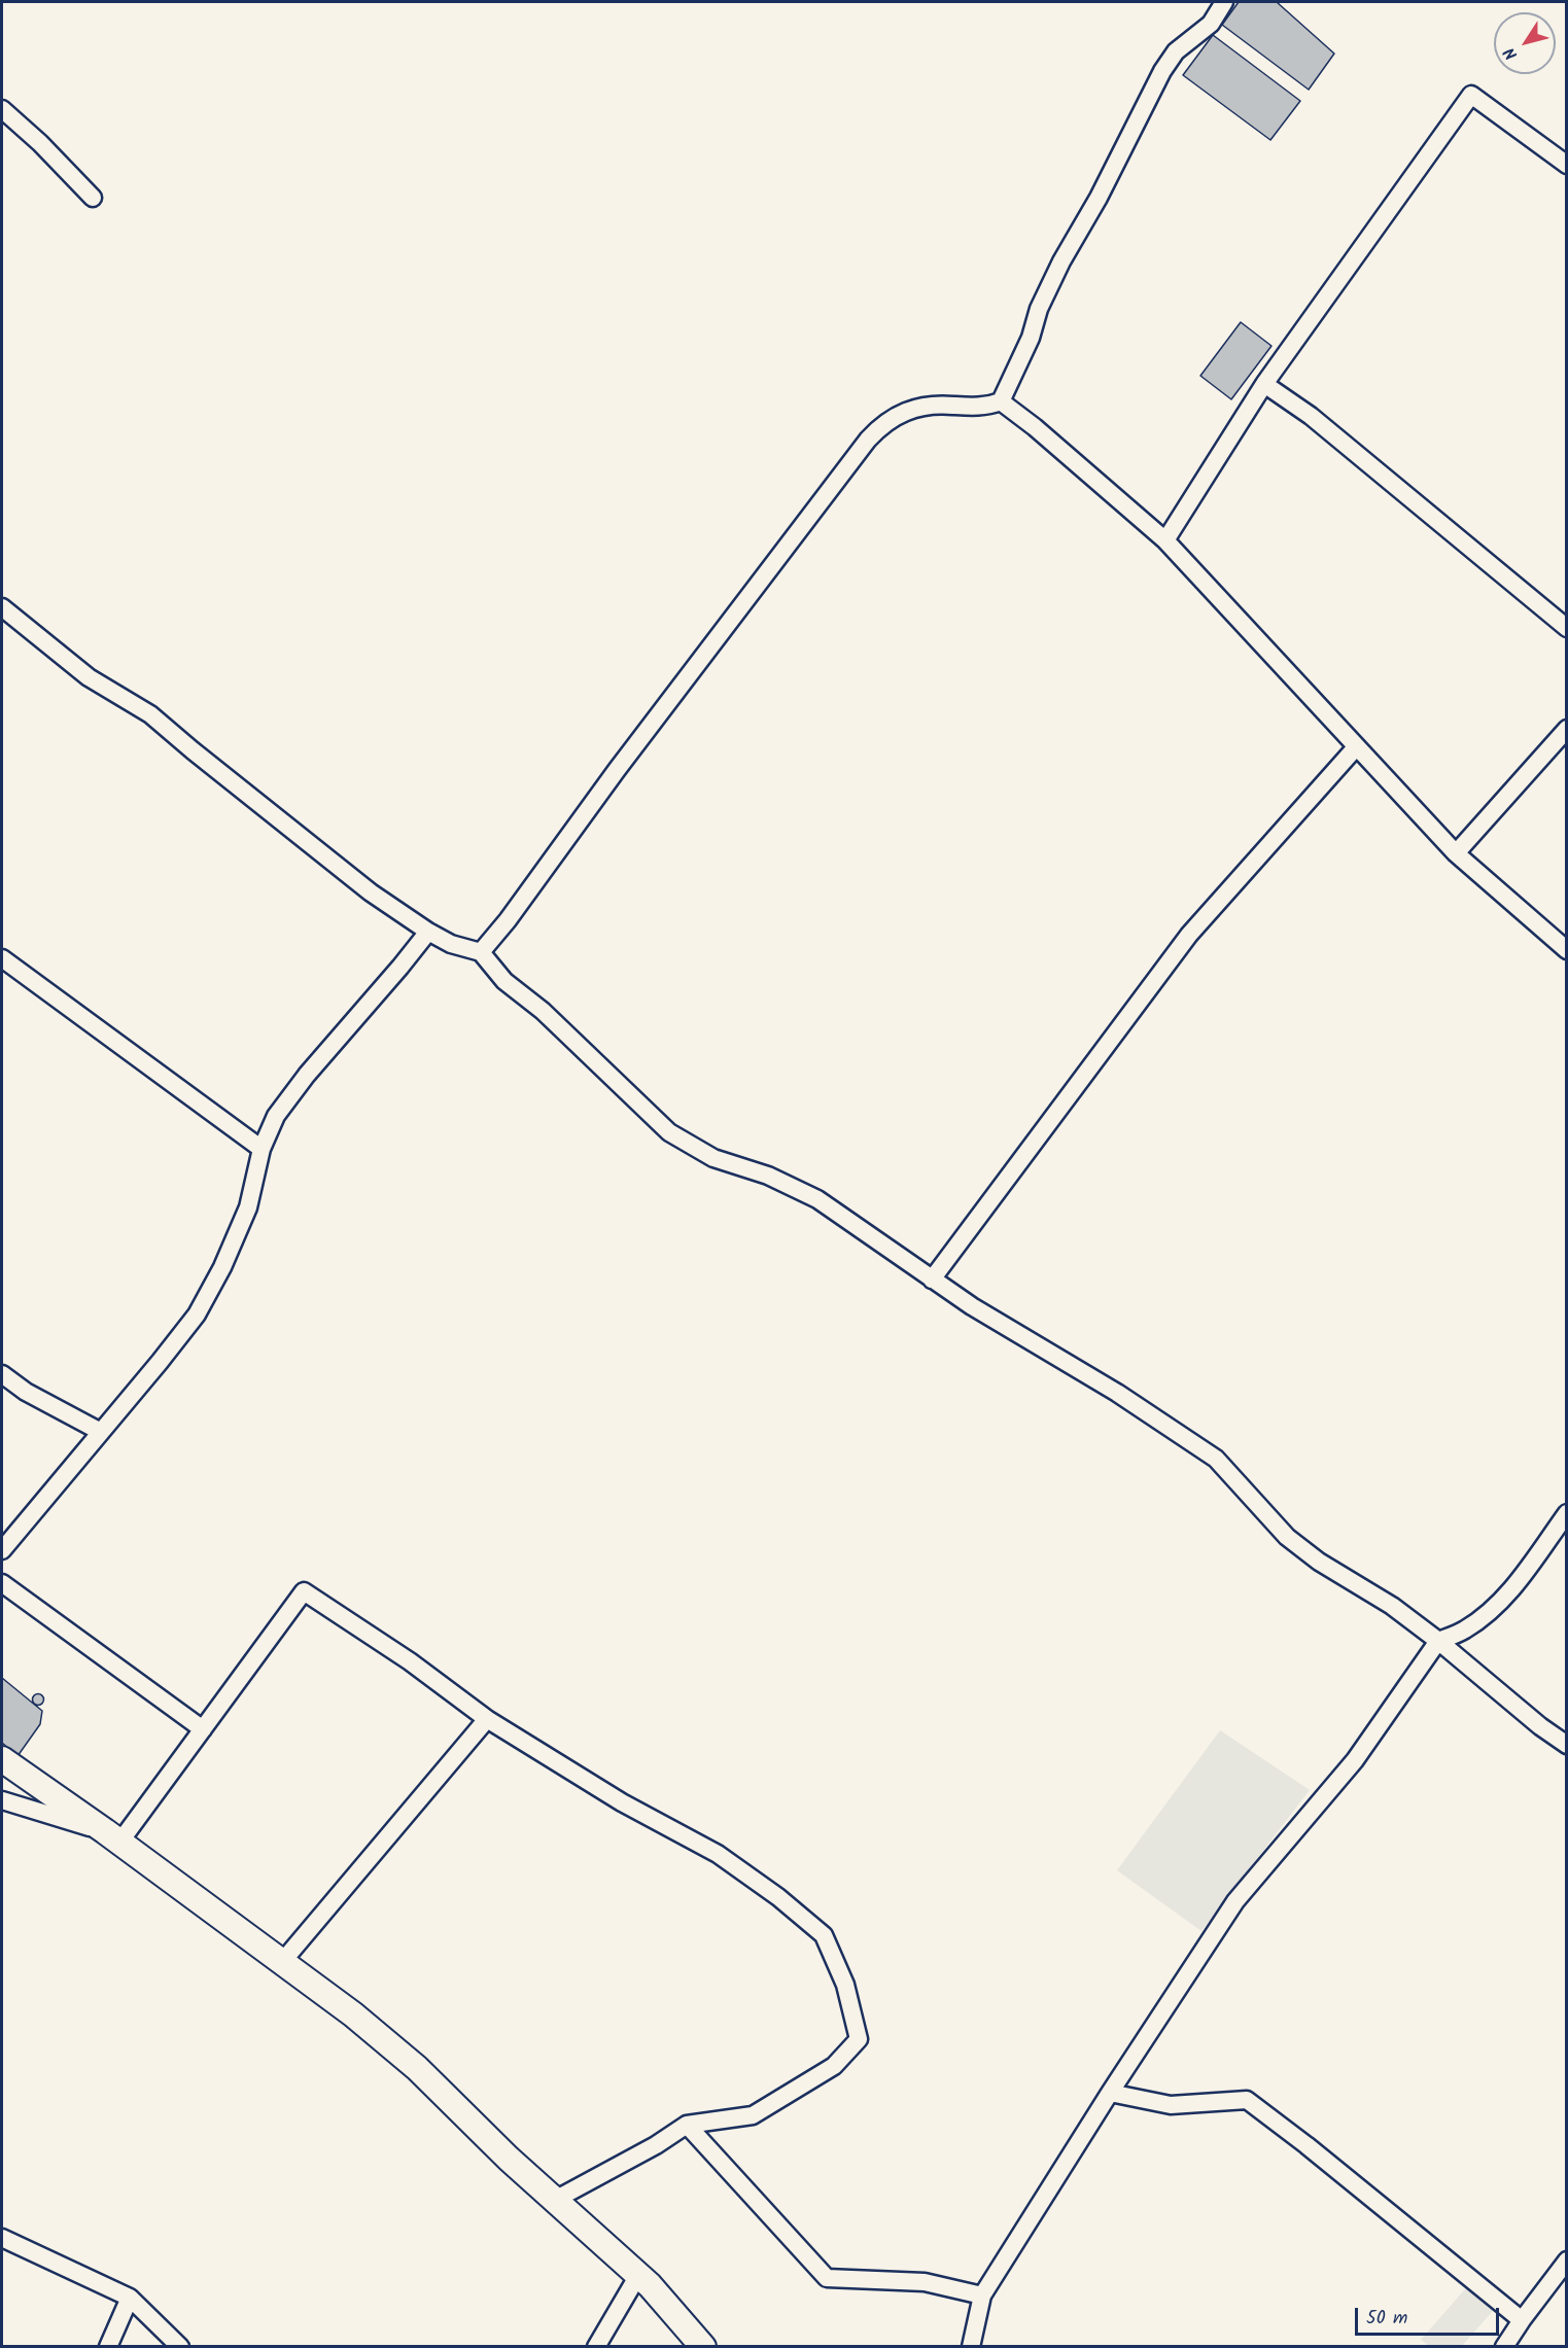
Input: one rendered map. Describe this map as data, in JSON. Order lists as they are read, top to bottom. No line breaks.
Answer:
{"scale_bar":"50 m","north":"bottom left"}
